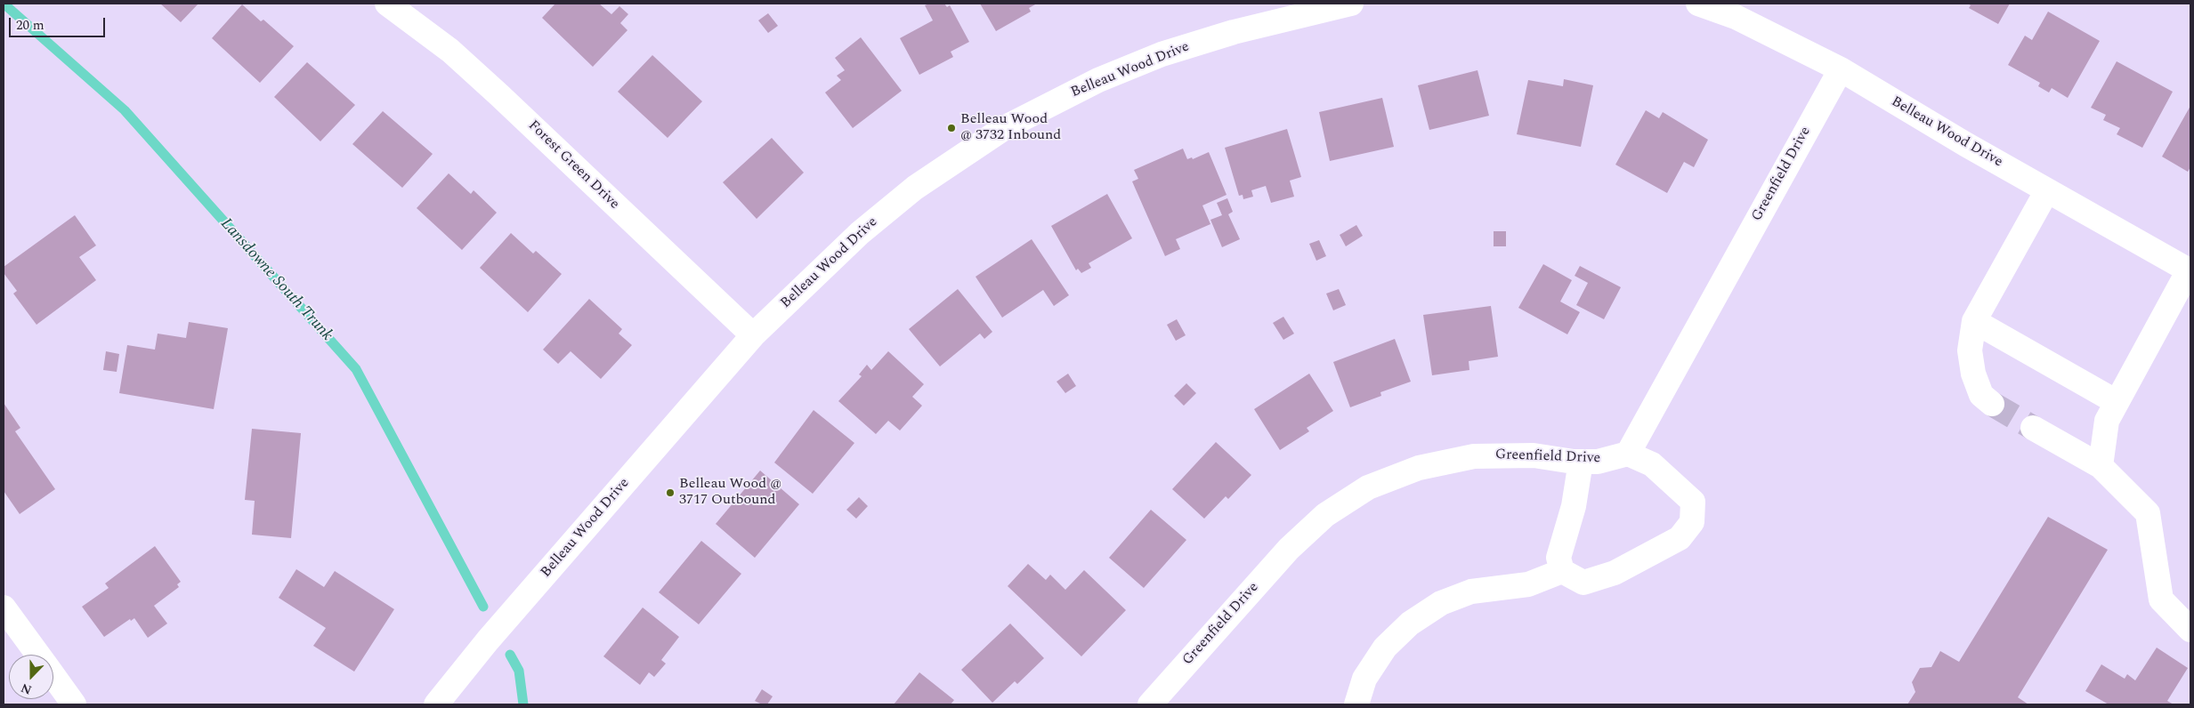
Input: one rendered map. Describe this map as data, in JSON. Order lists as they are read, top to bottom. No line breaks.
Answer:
{"streets":{"street":["Belleau Wood Drive","Forest Green Drive","Greenfield Drive"]},"crossings":[["Belleau Wood Drive","Forest Green Drive"],["Belleau Wood Drive","Greenfield Drive"]],"water":["Lansdowne South Trunk"],"places":["Belleau Wood @ 3732 Inbound","Belleau Wood @ 3717 Outbound"],"scale_bar":"20 m","north":"bottom"}
